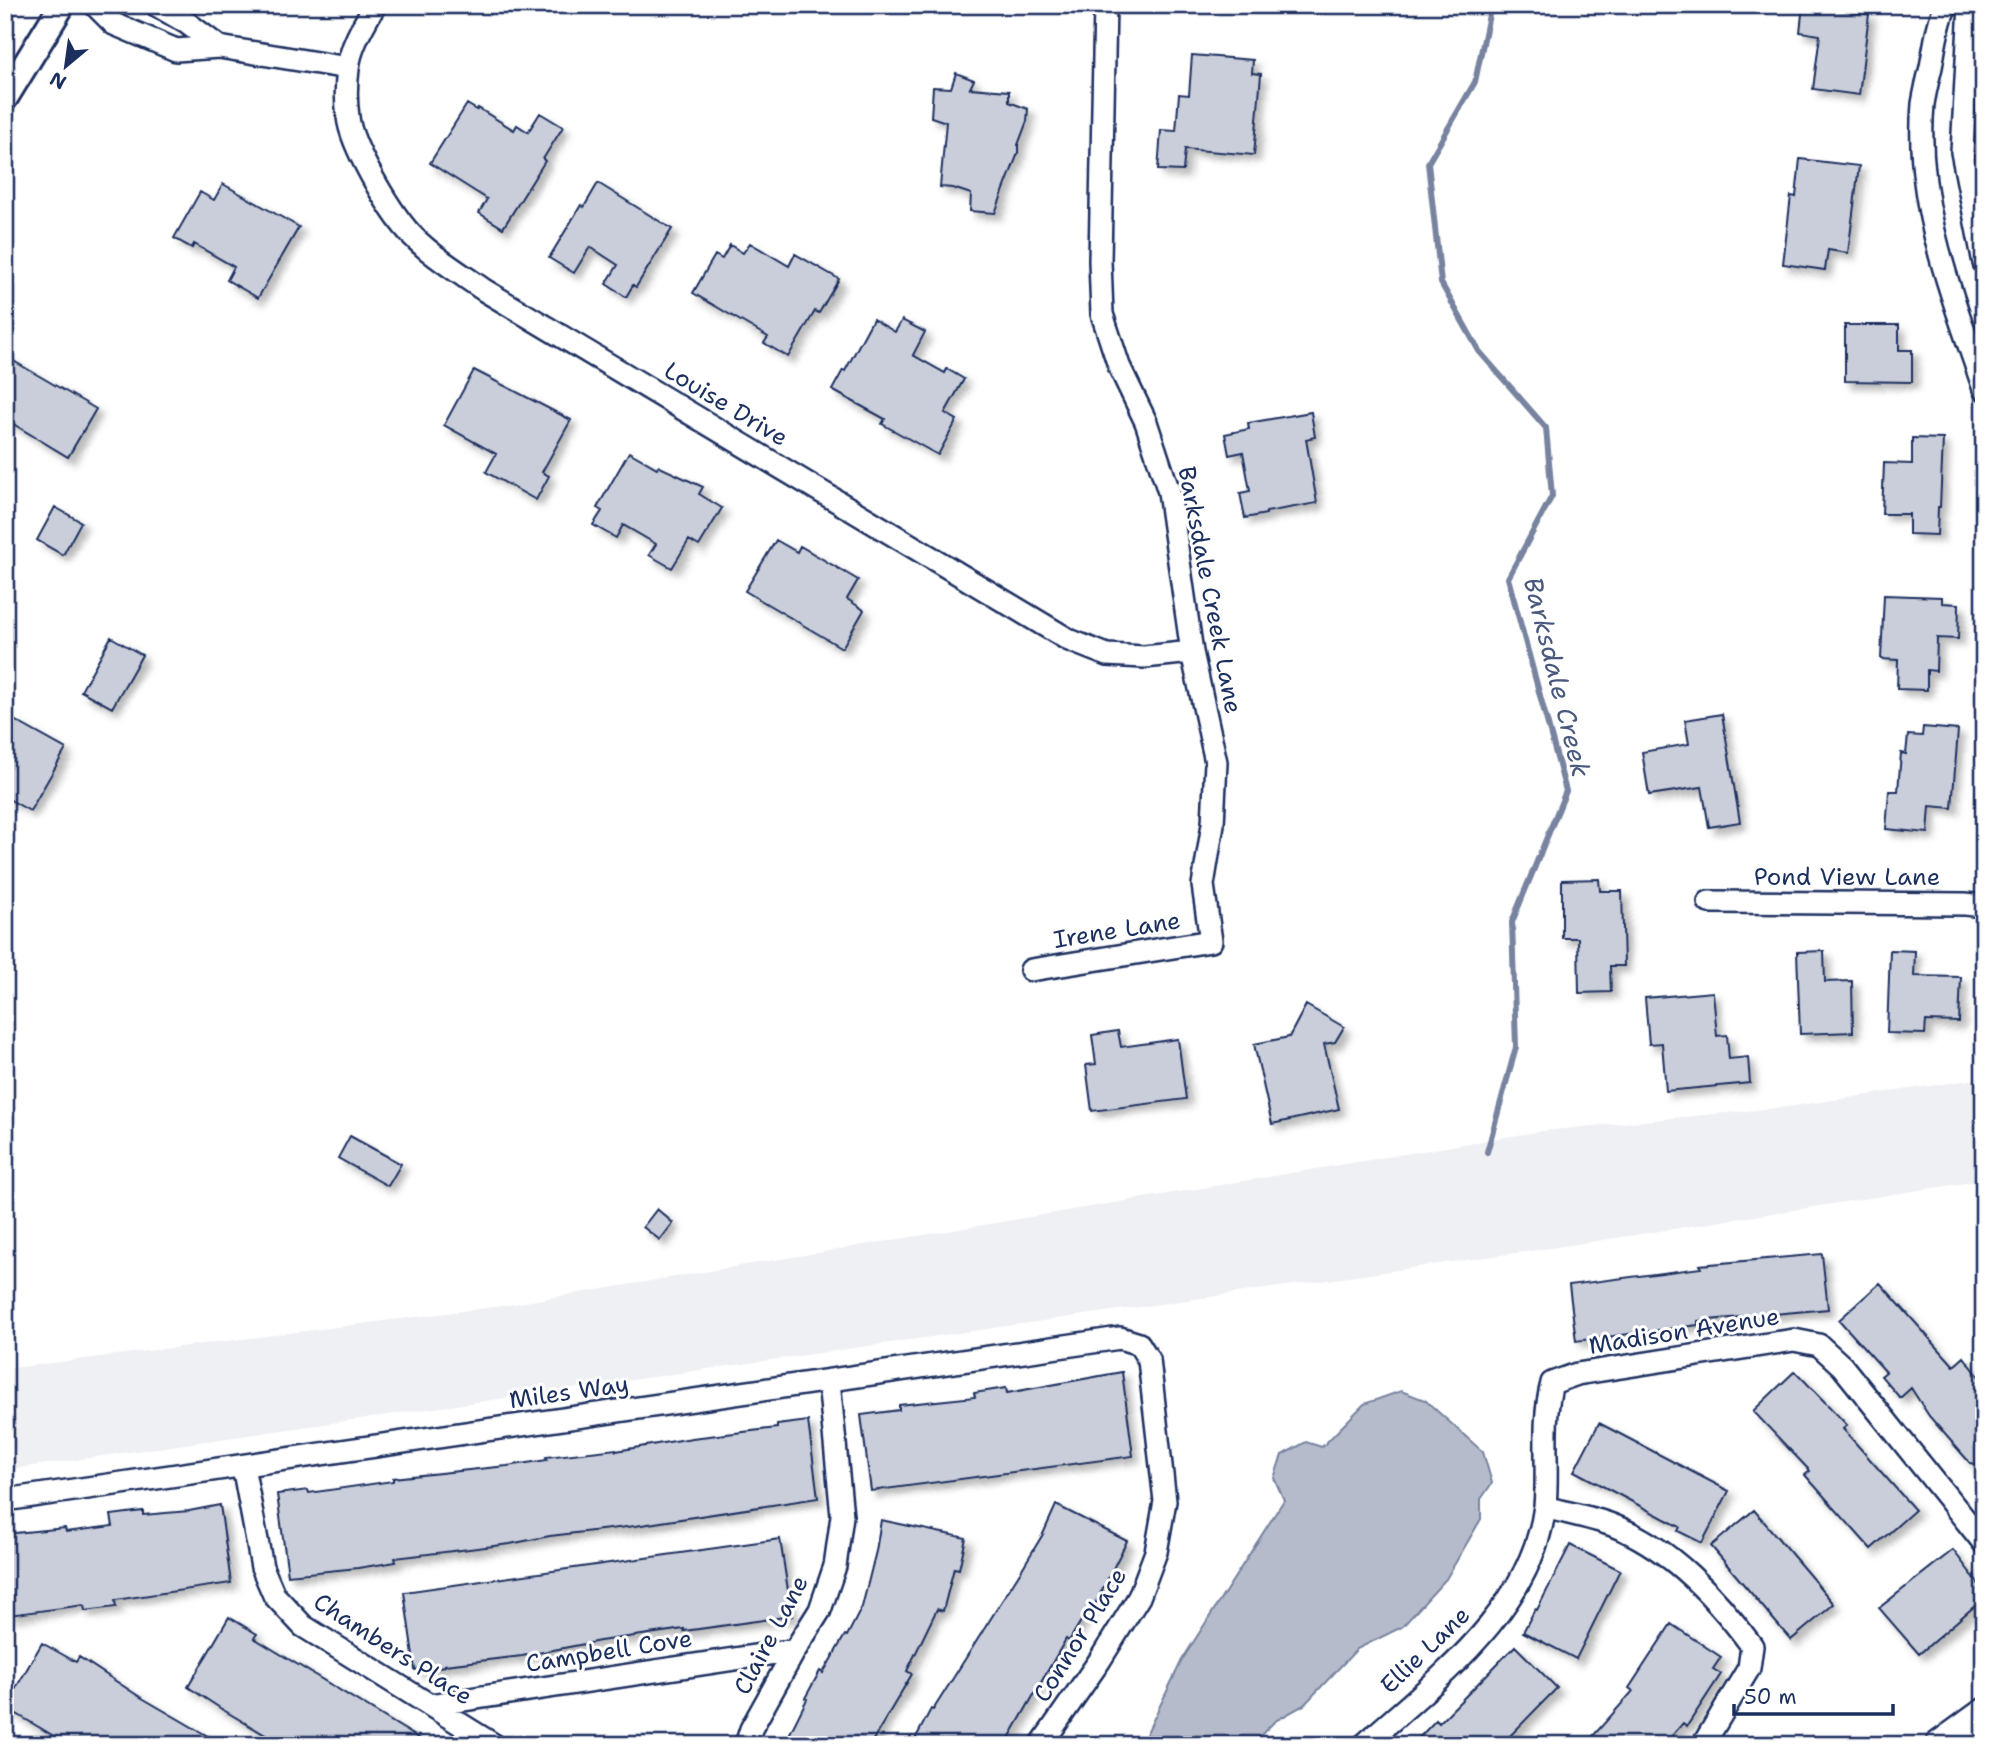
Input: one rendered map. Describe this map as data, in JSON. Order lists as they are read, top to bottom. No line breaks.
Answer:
{"streets":{"street":["Louise Drive","Barksdale Creek Lane","Pond View Lane","Irene Lane","Madison Avenue","Miles Way","Claire Lane","Connor Place","Chambers Place","Ellie Lane","Campbell Cove"]},"crossings":[["Louise Drive","Barksdale Creek Lane"],["Barksdale Creek Lane","Irene Lane"],["Madison Avenue","Ellie Lane"],["Miles Way","Claire Lane"],["Miles Way","Connor Place"],["Miles Way","Chambers Place"],["Claire Lane","Campbell Cove"],["Chambers Place","Campbell Cove"]],"water":["Barksdale Creek"],"scale_bar":"50 m","north":"bottom left"}
